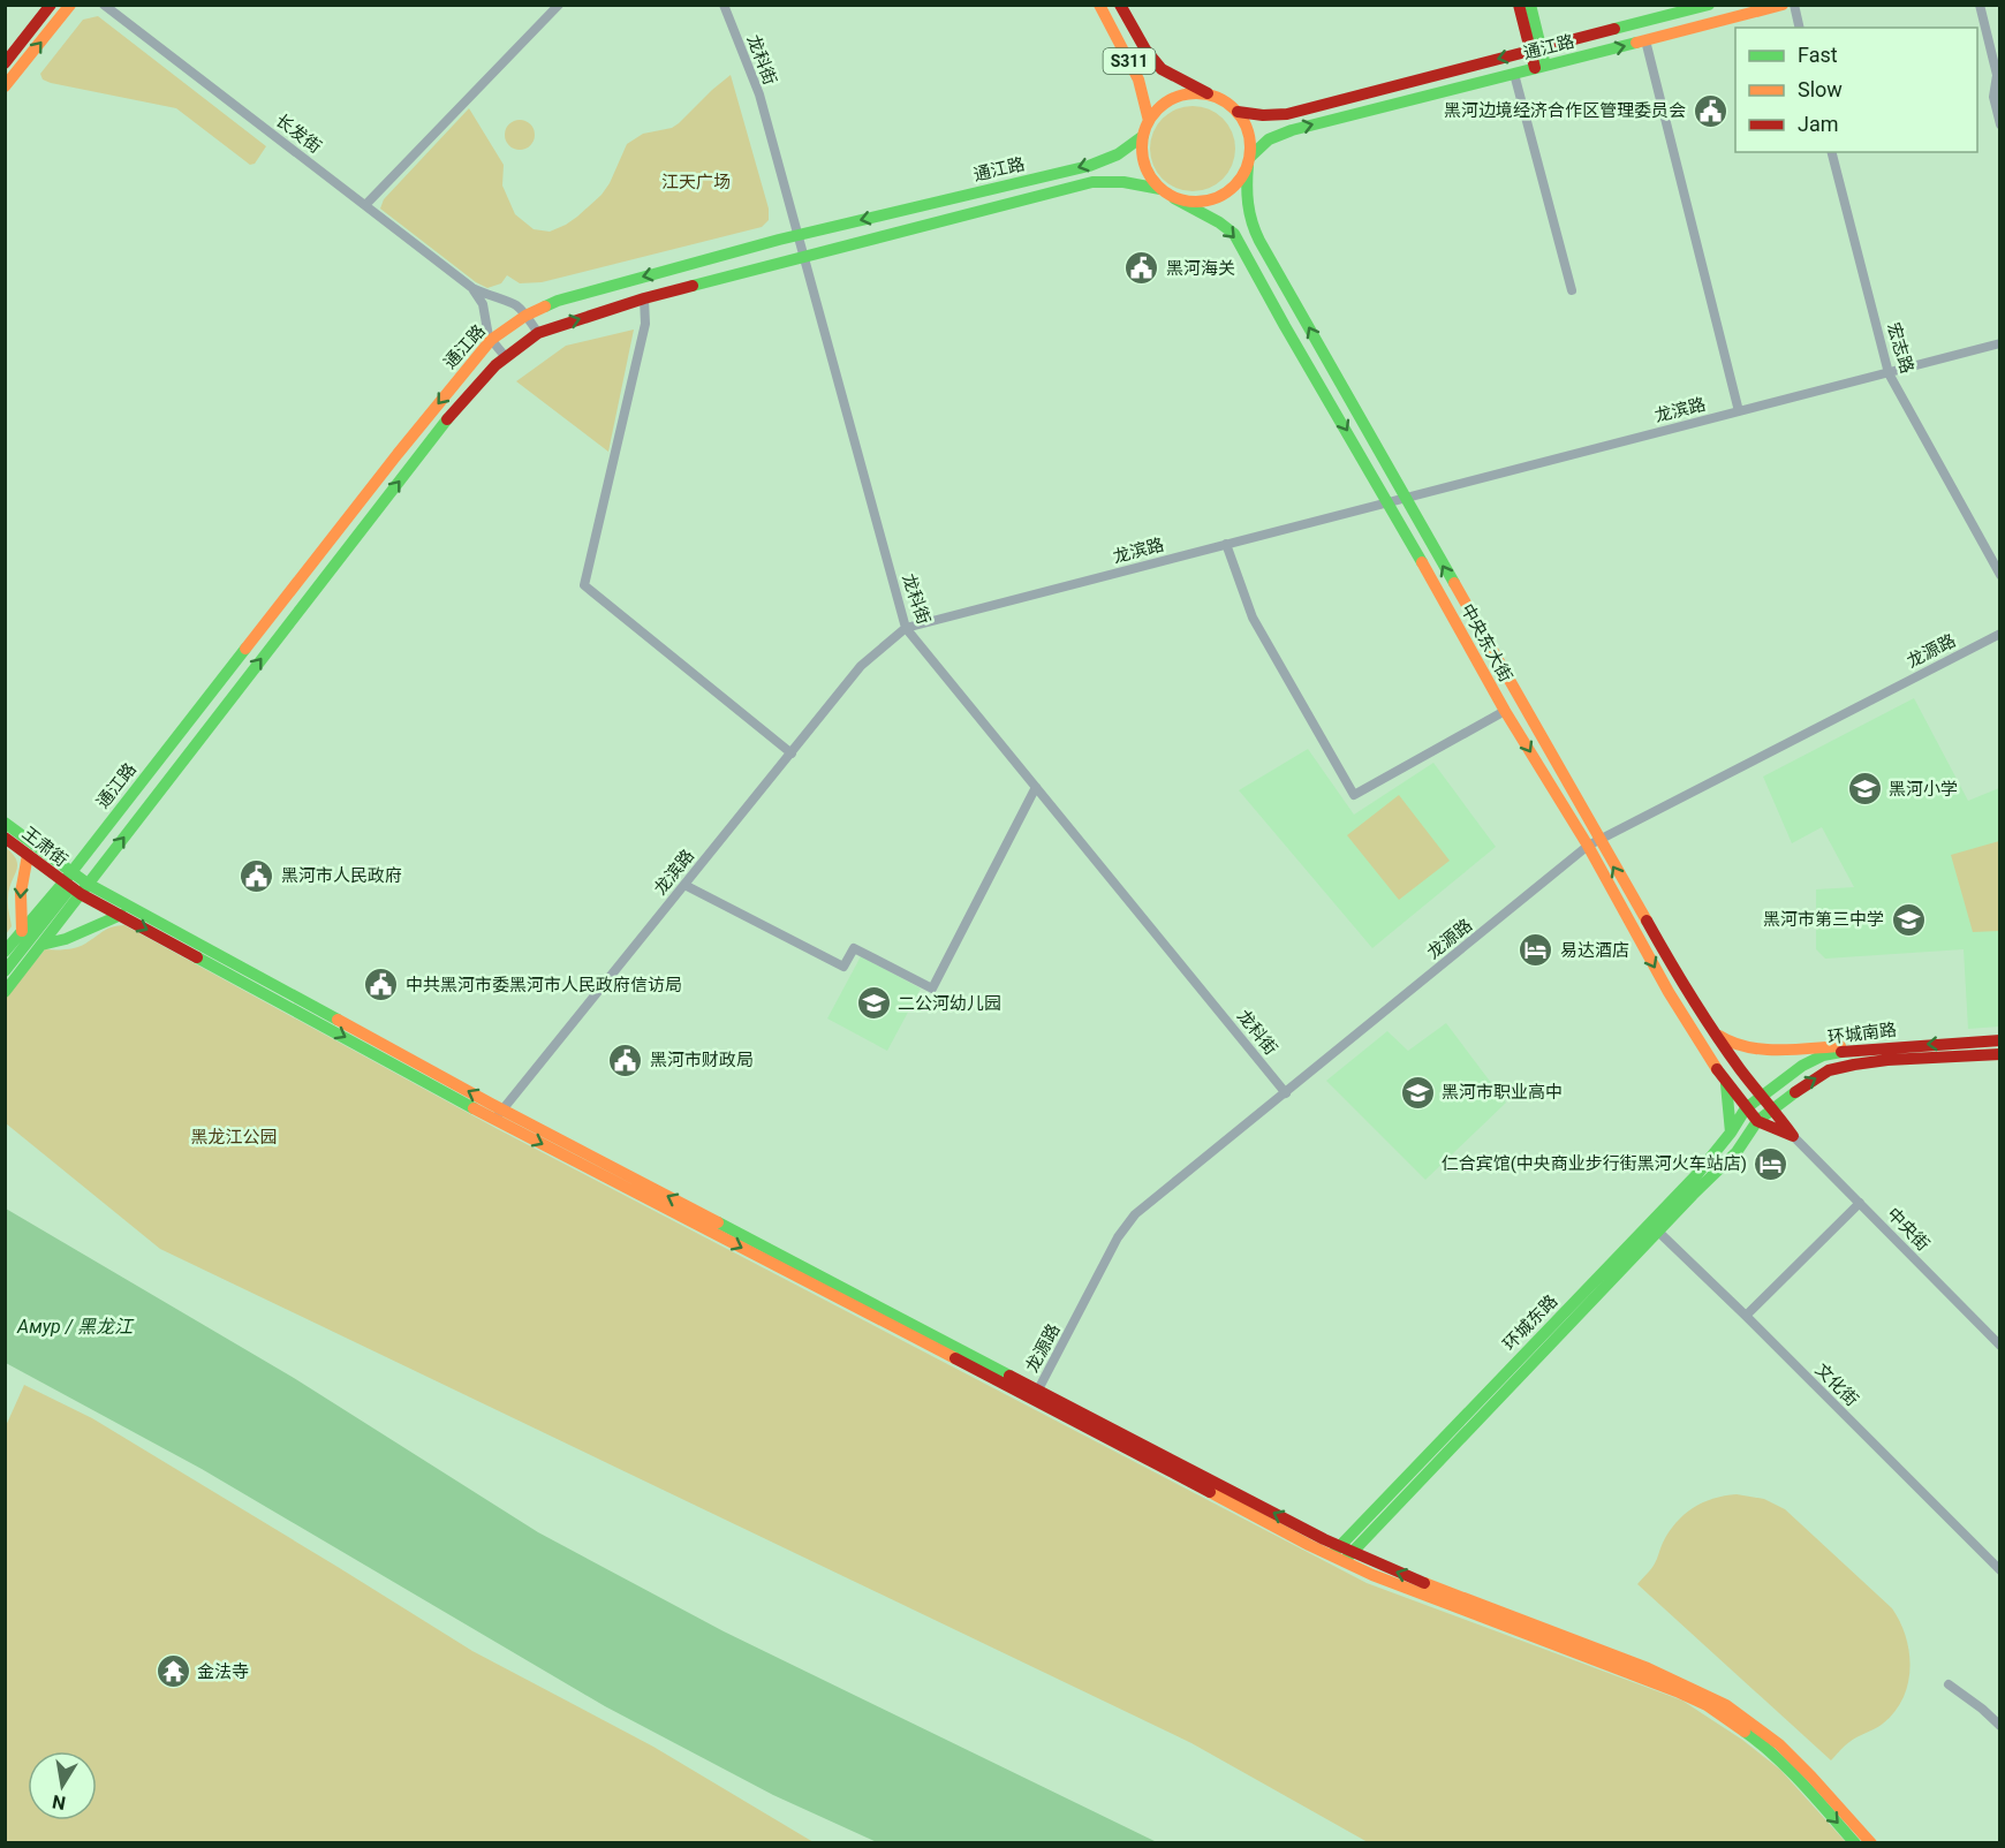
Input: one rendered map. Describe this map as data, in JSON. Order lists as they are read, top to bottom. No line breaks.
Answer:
{"streets":{"main road":["通江路","S311","中央东大街","王肃街","环城南路","环城东路"],"street":["龙科街","长发街","宏志路","龙滨路","龙源路","中央街","文化街"]},"crossings":[["通江路","龙科街"],["通江路","S311"],["通江路","长发街"],["通江路","中央东大街"],["通江路","王肃街"],["龙科街","龙滨路"],["龙科街","龙源路"],["S311","中央东大街"],["宏志路","龙滨路"],["龙滨路","中央东大街"],["中央东大街","龙源路"],["中央东大街","环城南路"],["中央东大街","中央街"],["中央东大街","环城东路"],["环城南路","环城东路"],["环城东路","文化街"]],"water":["Амур / 黑龙江"],"parks":["江天广场","黑龙江公园"],"places":{"public building":["黑河边境经济合作区管理委员会","黑河海关","黑河市人民政府","中共黑河市委黑河市人民政府信访局","黑河市财政局"],"school or university":["黑河小学","黑河市第三中学","二公河幼儿园","黑河市职业高中"],"hotel":["易达酒店","仁合宾馆(中央商业步行街黑河火车站店)"],"temple":["金法寺"]},"legend":["Fast","Slow","Jam"],"north":"bottom"}
